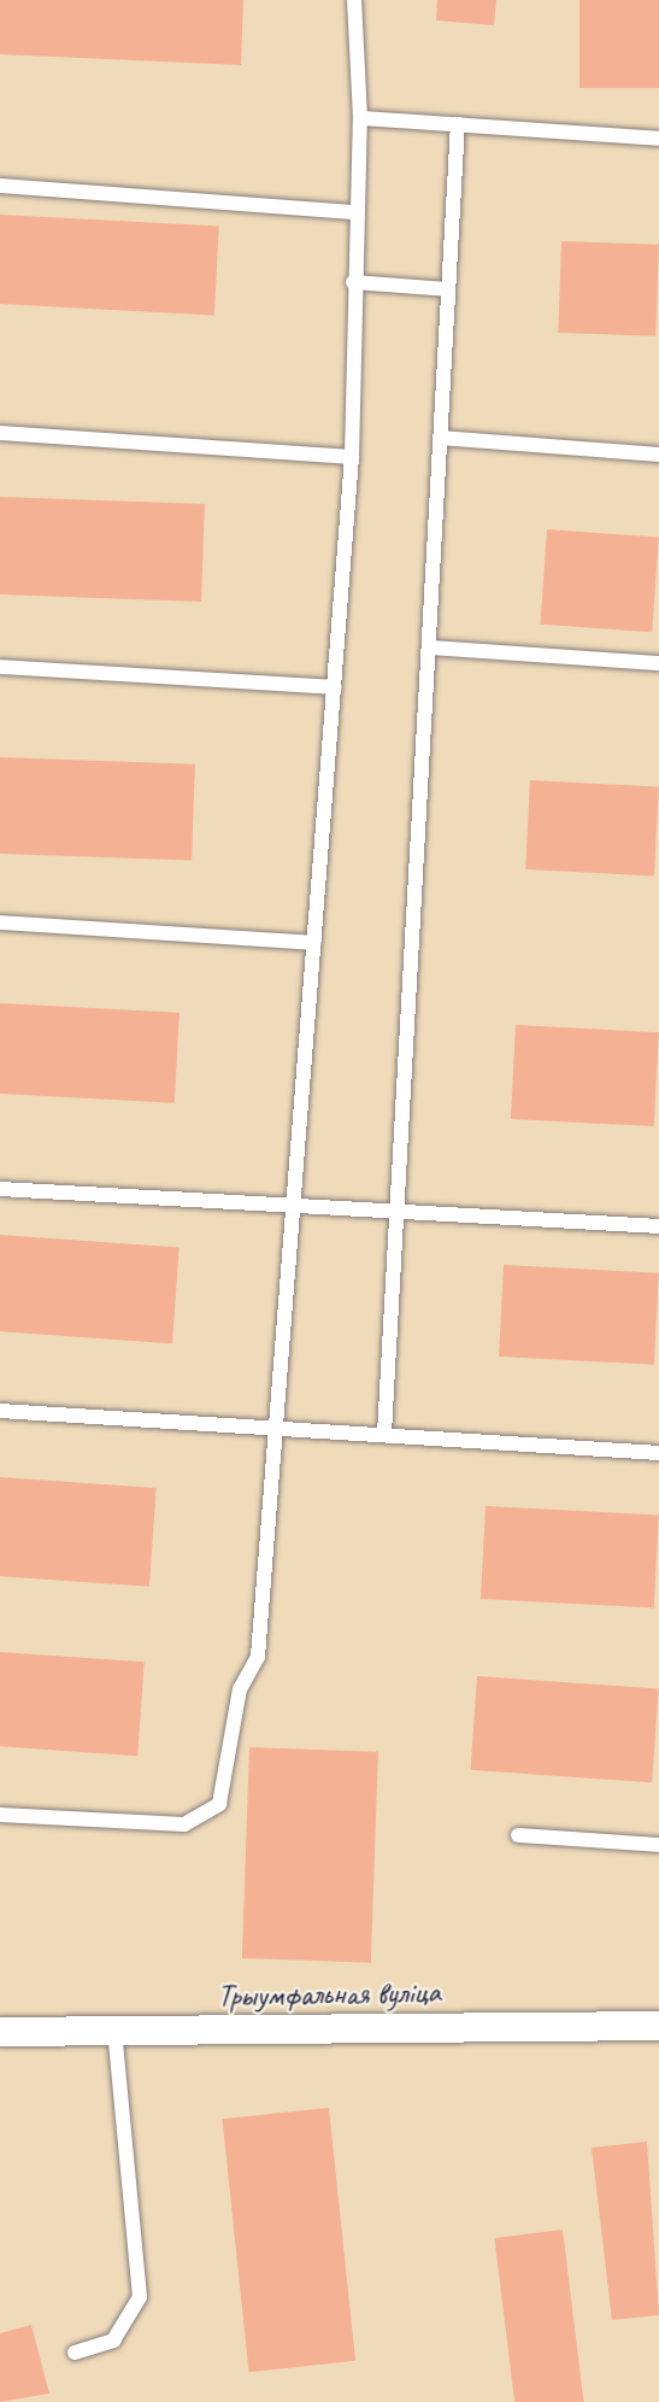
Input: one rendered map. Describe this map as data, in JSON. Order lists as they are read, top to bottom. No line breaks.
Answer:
{"streets":{"street":["Трыумфальная вуліца"]}}
